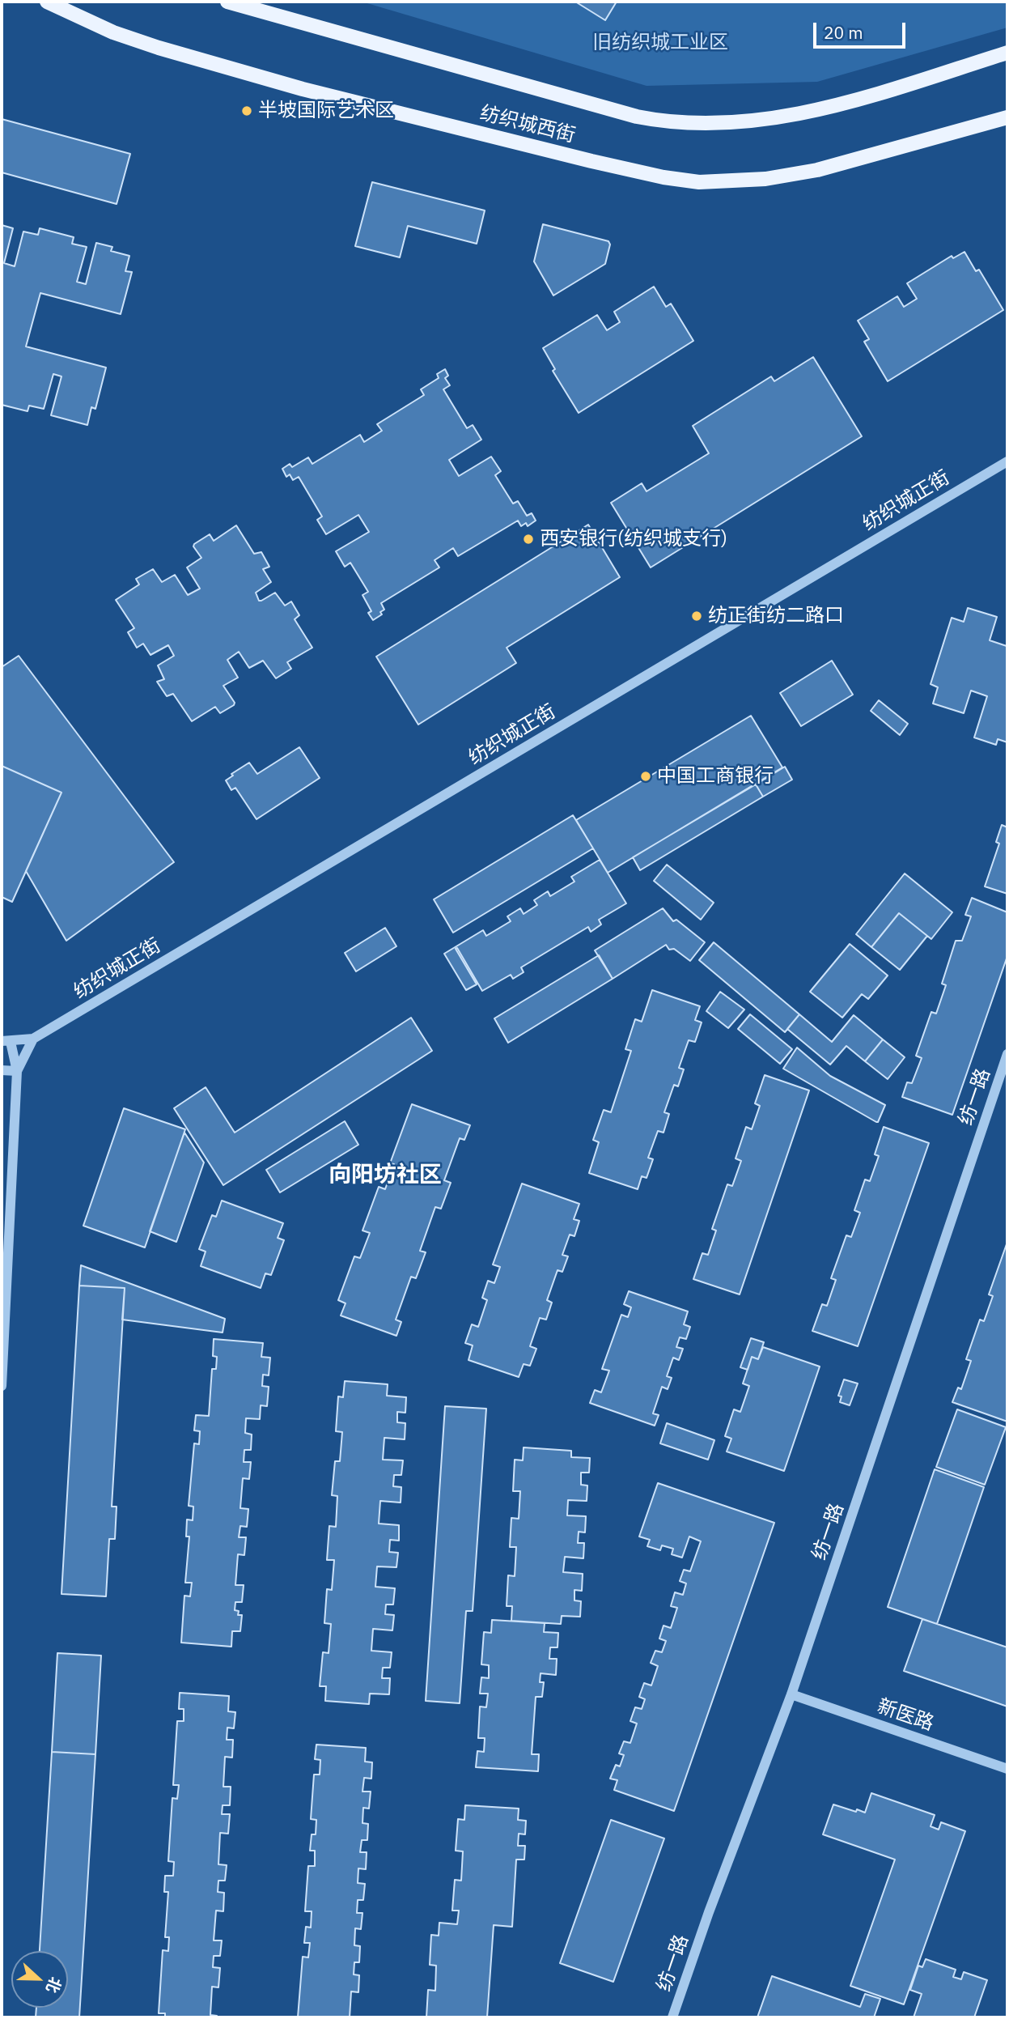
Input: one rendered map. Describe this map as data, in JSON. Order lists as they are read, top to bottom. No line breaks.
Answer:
{"streets":{"main road":["纺织城西街"],"street":["纺织城正街","纺一路","新医路"]},"crossings":[["纺一路","新医路"]],"districts":["向阳坊社区"],"parks":["旧纺织城工业区"],"places":["半坡国际艺术区","西安银行(纺织城支行)","纺正街纺二路口","中国工商银行"],"scale_bar":"20 m","north":"right"}
